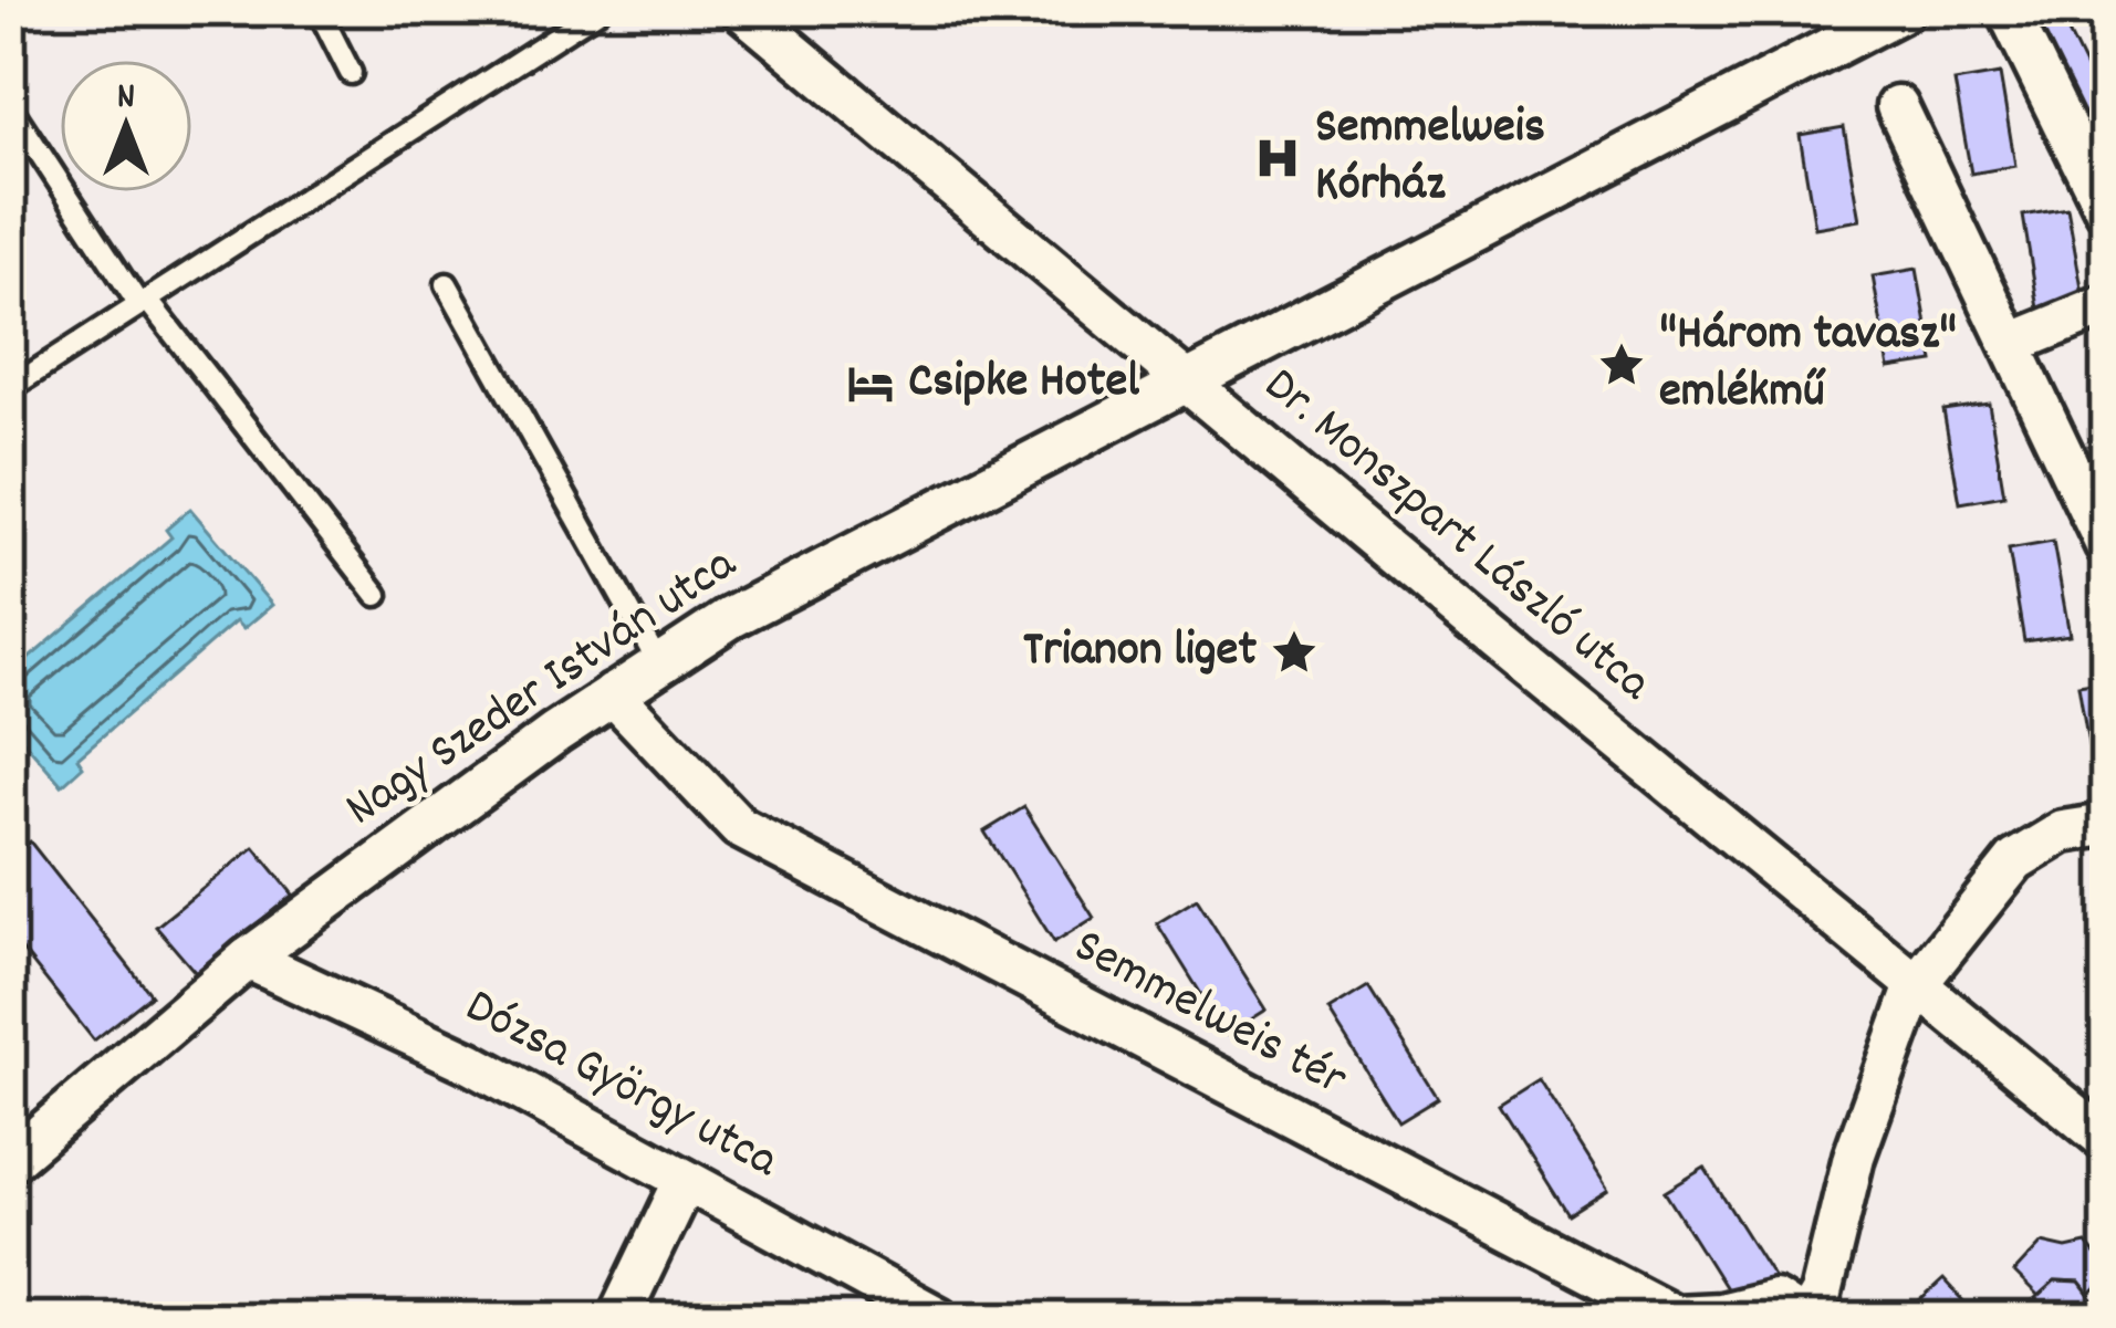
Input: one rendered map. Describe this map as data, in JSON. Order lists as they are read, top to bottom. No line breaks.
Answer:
{"streets":{"street":["Dr. Monszpart László utca","Nagy Szeder István utca","Semmelweis tér","Dózsa György utca"]},"crossings":[["Dr. Monszpart László utca","Nagy Szeder István utca"],["Nagy Szeder István utca","Semmelweis tér"],["Nagy Szeder István utca","Dózsa György utca"]],"places":{"hospital":["Semmelweis Kórház"],"place":["\"Három tavasz\" emlékmű","Trianon liget"],"hotel":["Csipke Hotel"]},"north":"top"}
